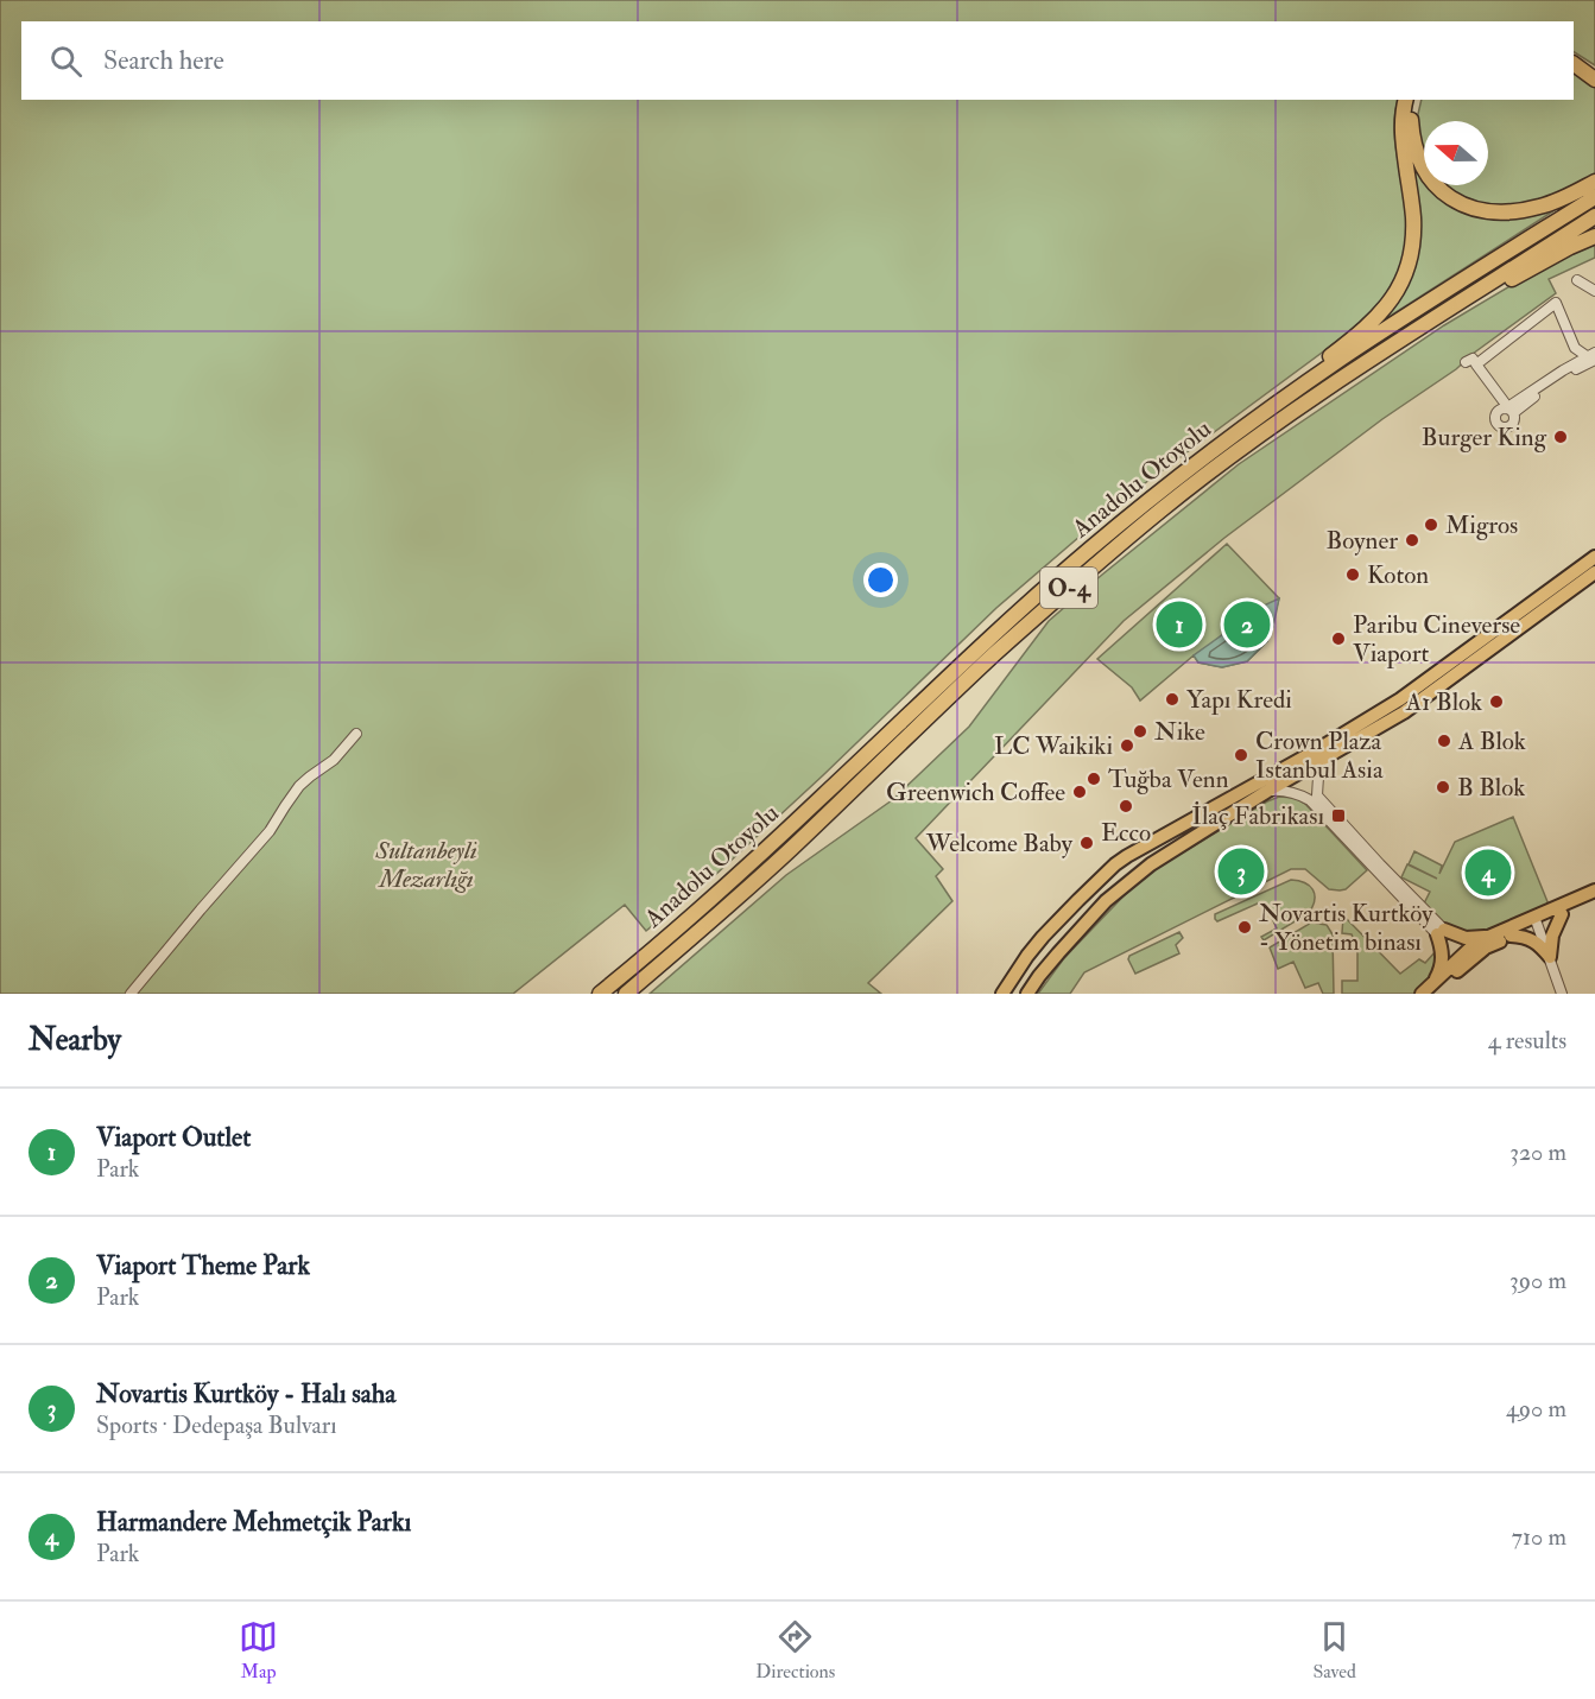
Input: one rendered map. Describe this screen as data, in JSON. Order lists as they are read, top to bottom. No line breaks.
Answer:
{"streets":{"highway":["Anadolu Otoyolu","O-4"]},"parks":["Sultanbeyli Mezarlığı"],"places":{"other":["Burger King","Migros","Boyner","Koton","Paribu Cineverse Viaport","Yapı Kredi","A1 Blok","Nike","A Blok","LC Waikiki","Crown Plaza Istanbul Asia","Tuğba Venn","B Blok","Greenwich Coffee","Ecco","Welcome Baby","Novartis Kurtköy - Yönetim binası"],"transit":["İlaç Fabrikası"]},"north":"left","page":{"search":"Search here","pins":["1","2","3","4"],"heading":["Nearby","4 results"],"list":[{"mark":"1","name":"Viaport Outlet","note":"Park","value":"320 m"},{"mark":"2","name":"Viaport Theme Park","note":"Park","value":"390 m"},{"mark":"3","name":"Novartis Kurtköy - Halı saha","note":"Sports · Dedepaşa Bulvarı","value":"490 m"},{"mark":"4","name":"Harmandere Mehmetçik Parkı","note":"Park","value":"710 m"}],"nav":["Map","Directions","Saved"]}}
